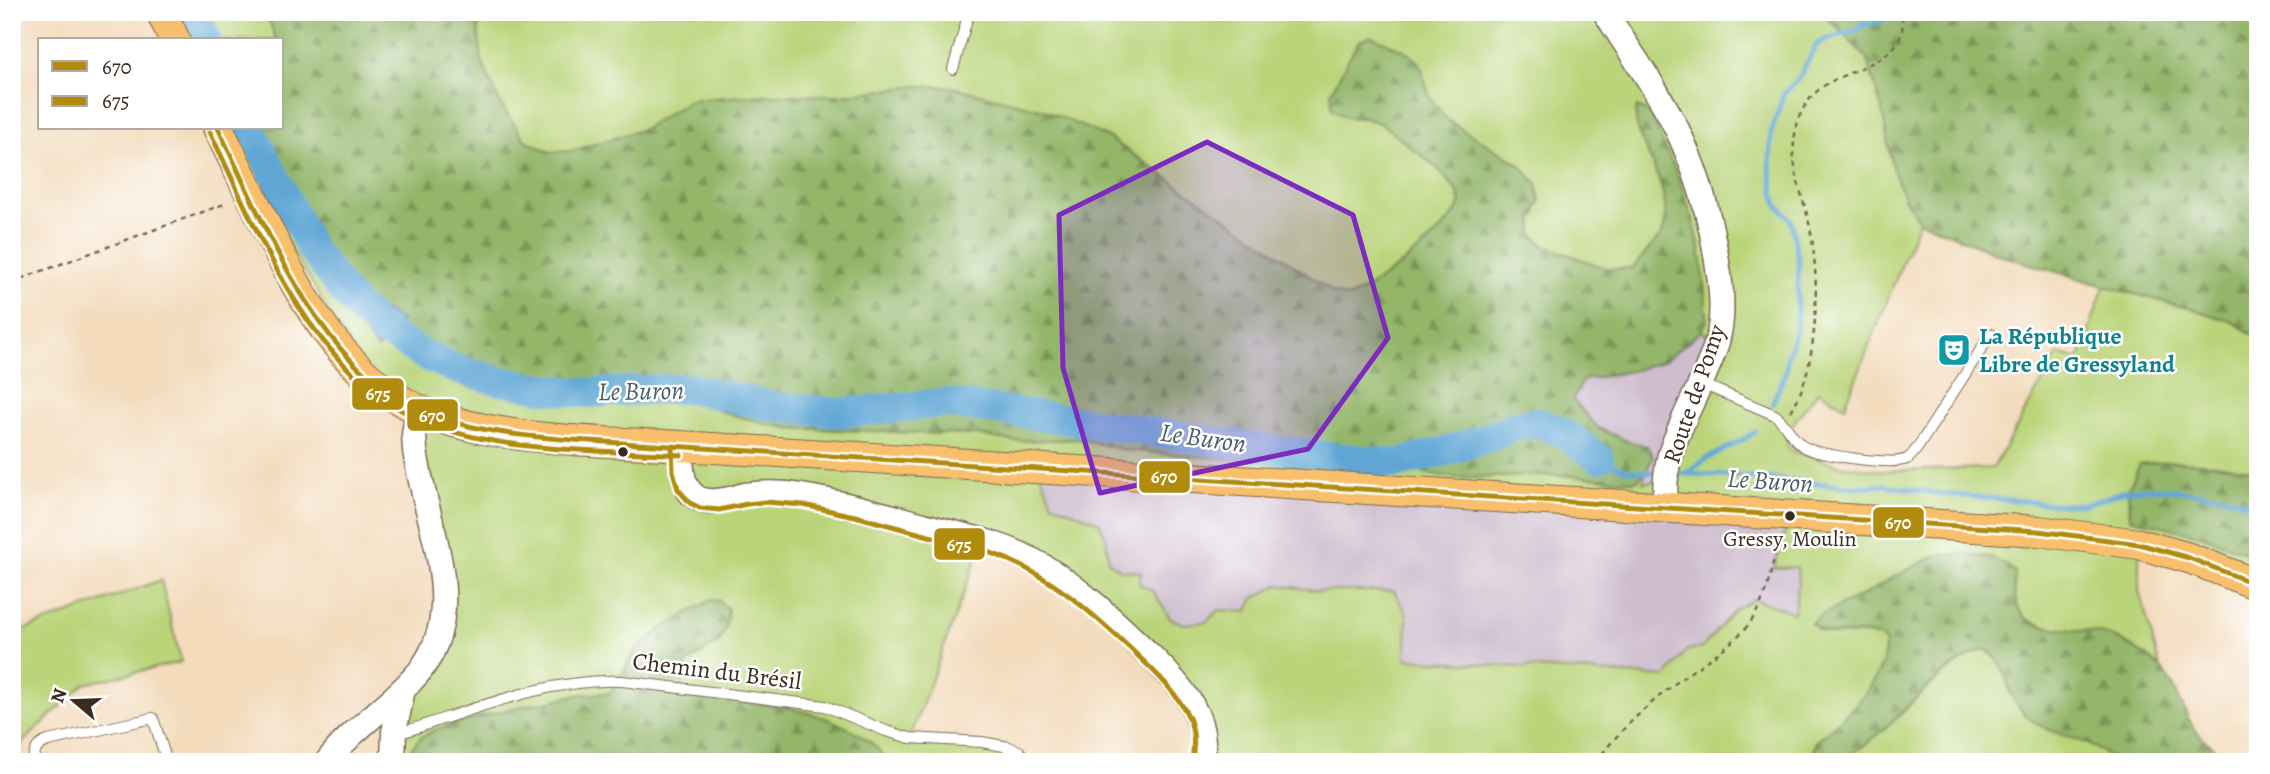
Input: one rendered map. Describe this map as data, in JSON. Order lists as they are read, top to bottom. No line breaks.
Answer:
{"streets":{"street":["Route de Pomy"],"lane":["Chemin du Brésil"]},"water":["Le Buron"],"places":{"theatre":["La République Libre de Gressyland"],"other":["Gressy, Moulin"]},"lines":["transit line 670","transit line 675"],"legend":["670","675"],"north":"left"}
